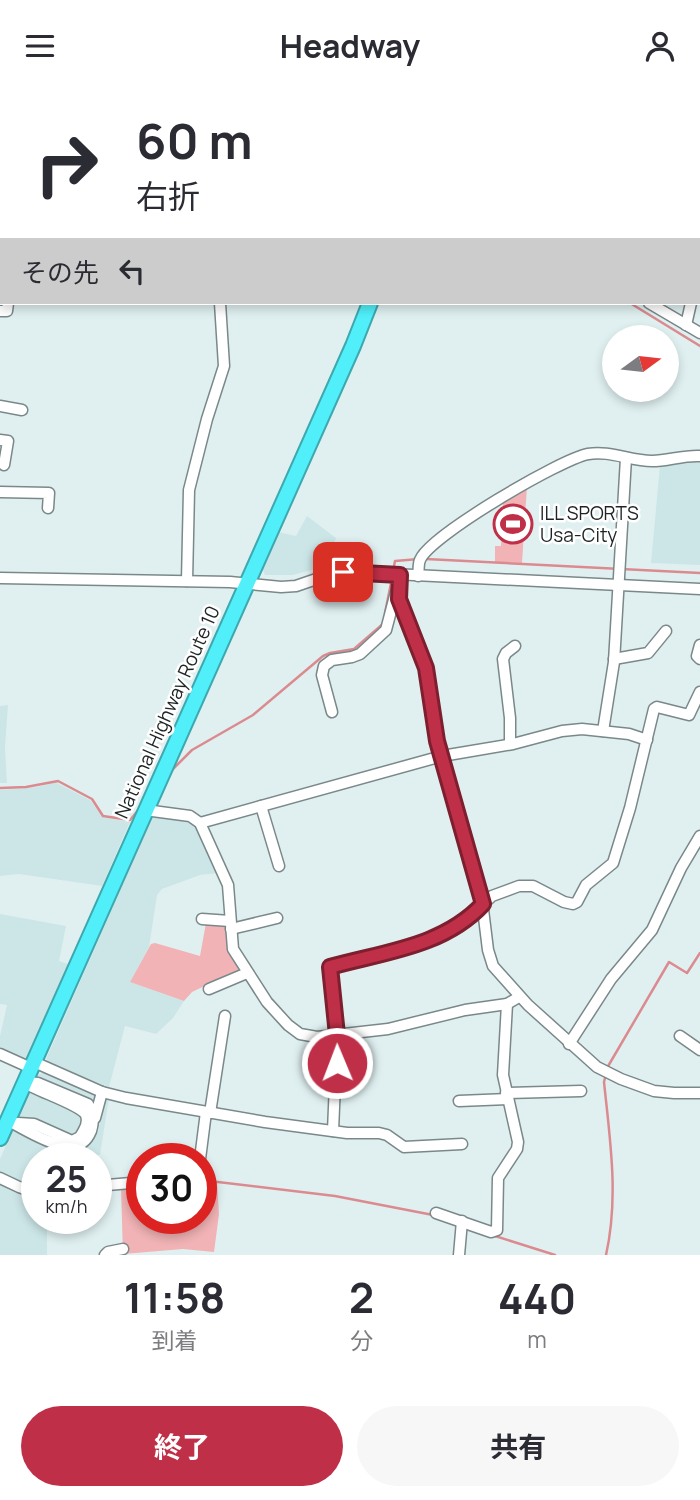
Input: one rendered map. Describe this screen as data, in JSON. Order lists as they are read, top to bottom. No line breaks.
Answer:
{"streets":{"highway":["National Highway Route 10"]},"places":{"sports":["ILL SPORTS Usa-City"]},"north":"right","page":{"header":"Headway","turn":["60 m","右折"],"then":"その先","speed":"25 km/h","limit":"30","eta":["11:58","到着","2","分","440","m"],"buttons":["終了","共有"]}}
